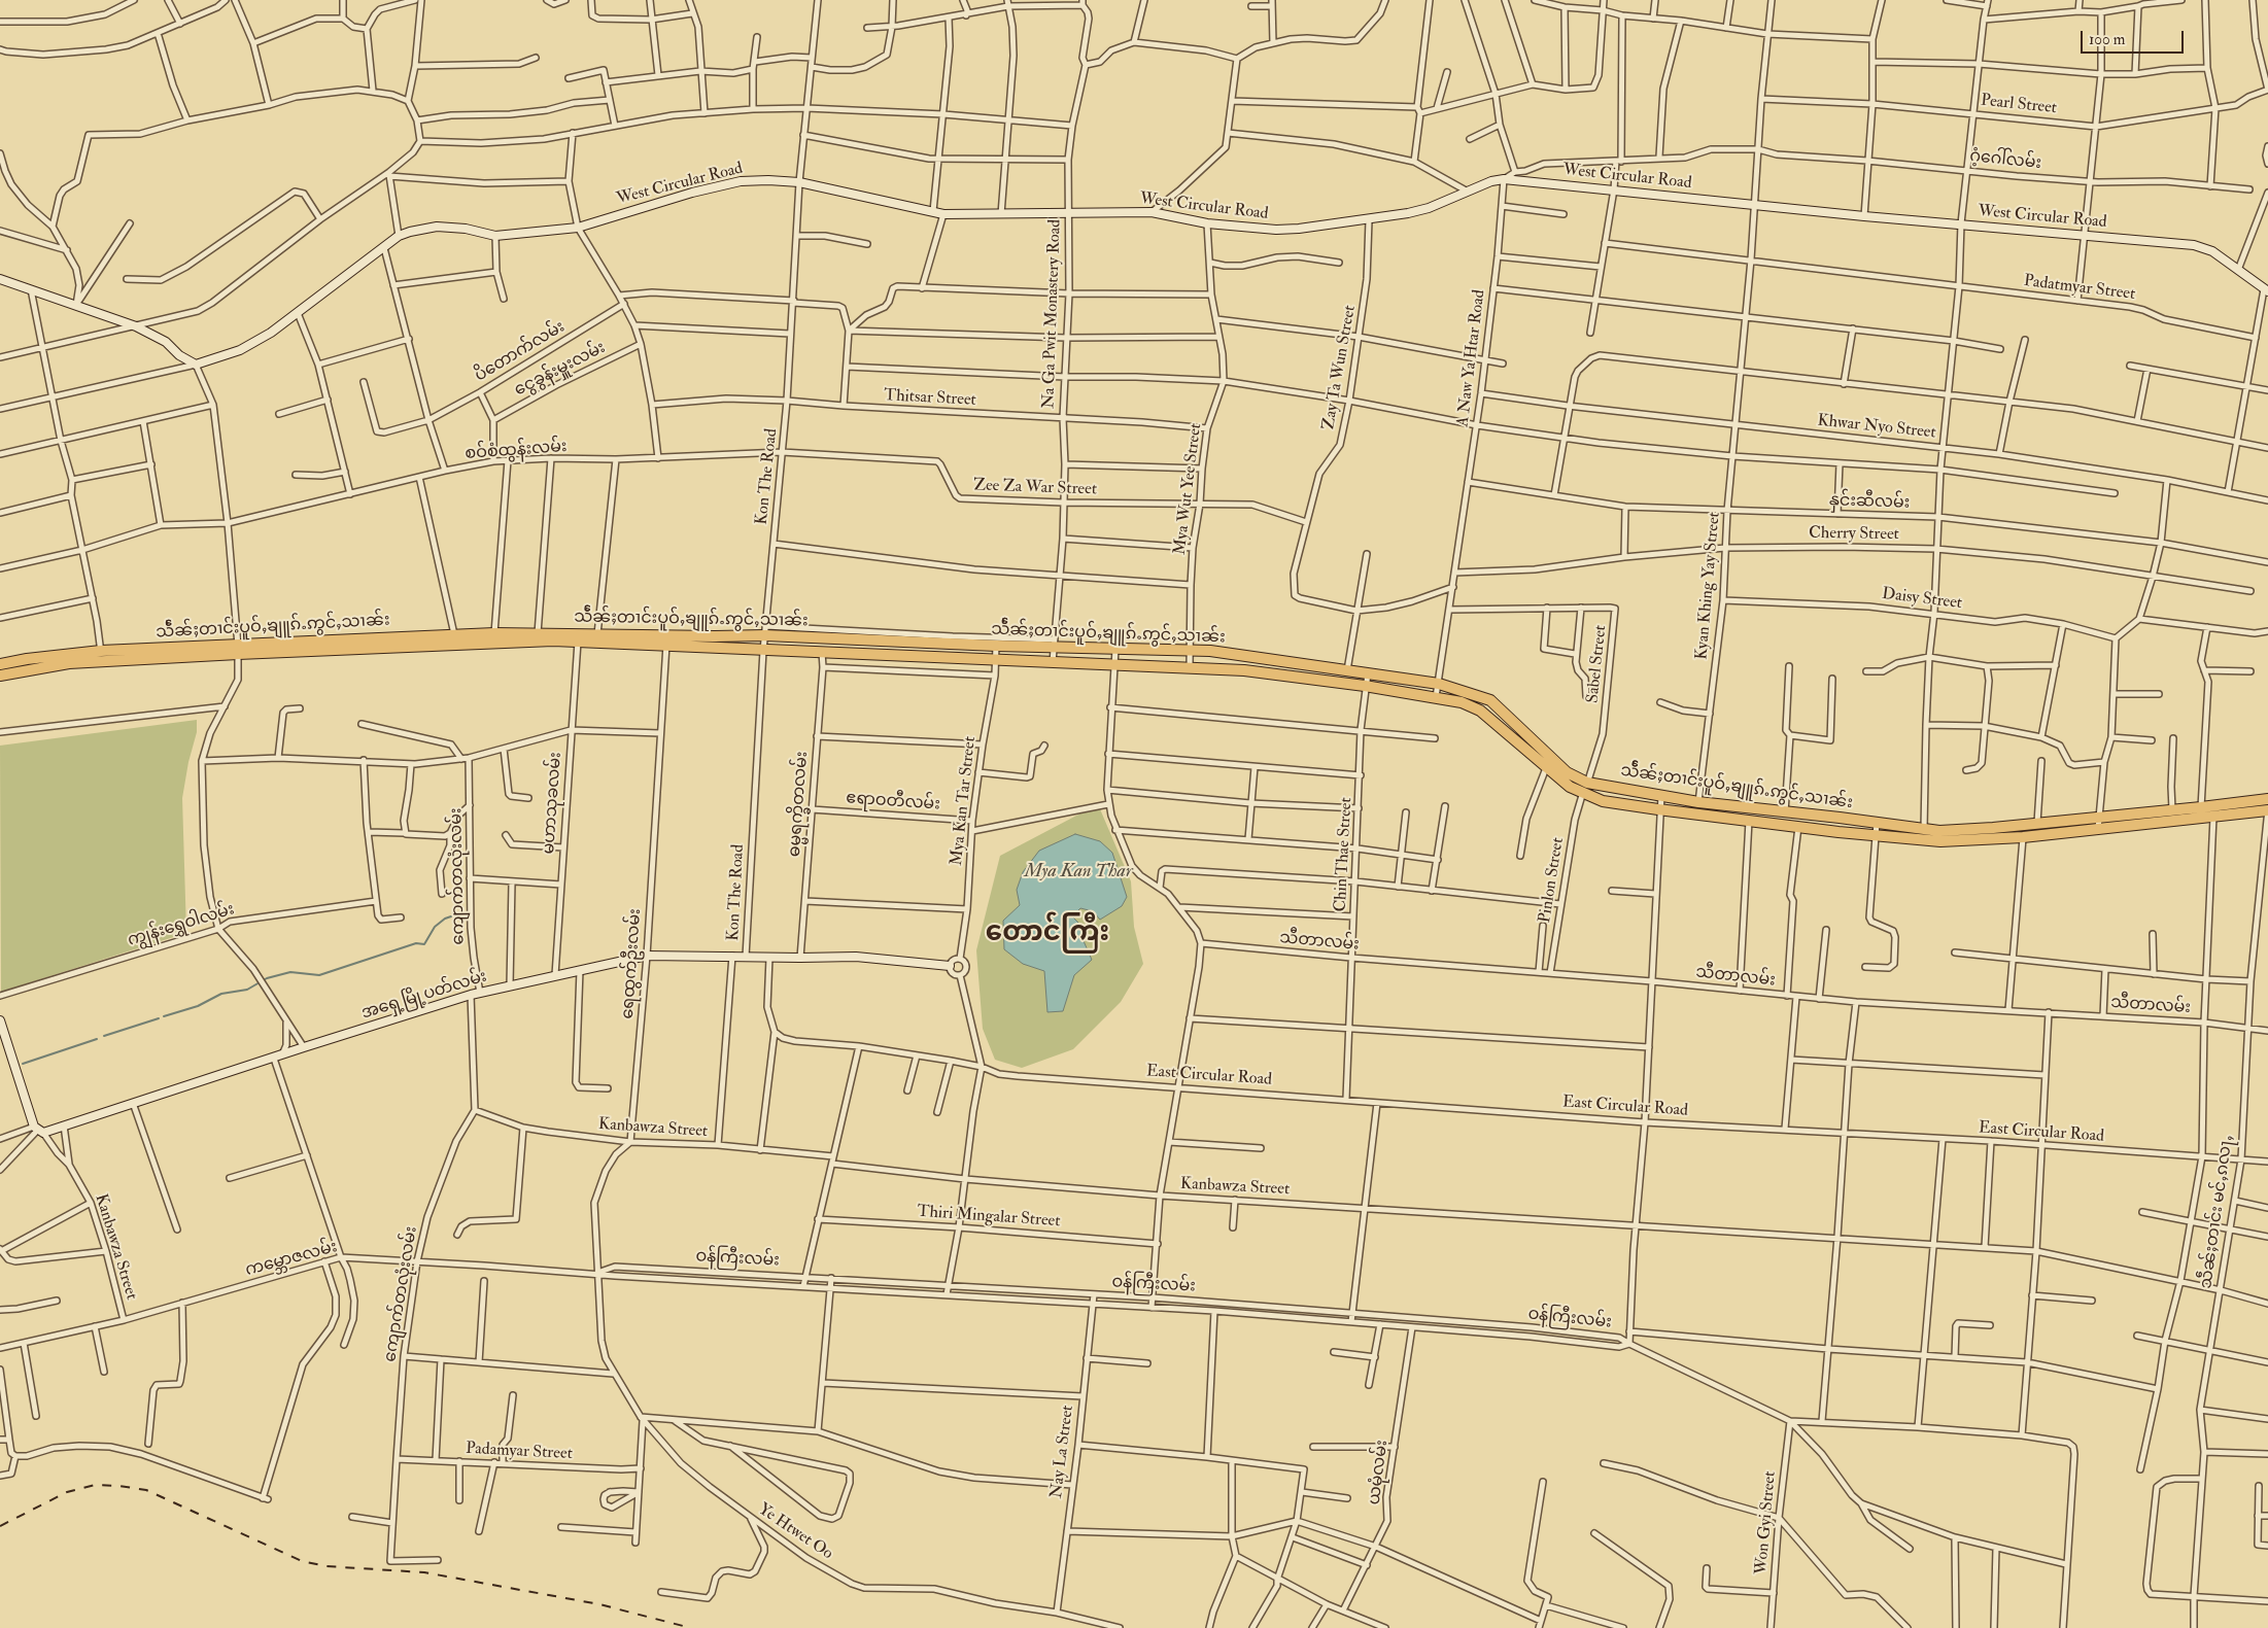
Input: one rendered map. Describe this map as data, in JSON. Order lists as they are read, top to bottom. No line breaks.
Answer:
{"streets":{"highway":["သဵႅၼ်ႈတၢင်းပူဝ်ႇၶျူၵ်ႉဢွင်ႇသၢၼ်း"],"street":["Pearl Street","ဂံ့ဂေါ်လမ်း","West Circular Road","Padatmyar Street","Na Ga Pwit Monastery Road","ပိတောက်လမ်း","A Naw Ya Htar Road","Zay Ta Wun Street","ငွေခွန်းမှူးလမ်း","Thitsar Street","Khwar Nyo Street","စဝ်စံထွန်းလမ်း","Kon The Road","Zee Za War Street","Mya Wut Yee Street","နှင်းဆီလမ်း","Cherry Street","Kyan Khing Yay Street","Daisy Street","Sabel Street","Mya Kan Tar Street","ဧရာဝတီလမ်း","မဟာသုခလမ်း","ဓမ္မရက္ခိတလမ်း","Chin Thae Street","ကျောက်တလုံးလမ်း","Pinlon Street","ကျွန်းရွှေဝါလမ်း","သီတာလမ်း","ရေထွက်ဦးလမ်း","အရှေ့မြို့ပတ်လမ်း","East Circular Road","Kanbawza Street","သဵၼ်ႈတၢင်း မင်ႇၵလႃႇ","Thiri Mingalar Street","ကမ္ဘောဇလမ်း","ဝန်ကြီးလမ်း","Padamyar Street","Nay La Street","ယမုံလမ်း","Won Gyi Street","Ye Htwet Oo"]},"crossings":[["Pearl Street","Kyan Khing Yay Street"],["ဂံ့ဂေါ်လမ်း","Kyan Khing Yay Street"],["West Circular Road","Na Ga Pwit Monastery Road"],["West Circular Road","A Naw Ya Htar Road"],["West Circular Road","Zay Ta Wun Street"],["West Circular Road","Kon The Road"],["West Circular Road","Mya Wut Yee Street"],["West Circular Road","Kyan Khing Yay Street"],["Padatmyar Street","Kyan Khing Yay Street"],["Na Ga Pwit Monastery Road","Thitsar Street"],["Na Ga Pwit Monastery Road","Zee Za War Street"],["Na Ga Pwit Monastery Road","သဵႅၼ်ႈတၢင်းပူဝ်ႇၶျူၵ်ႉဢွင်ႇသၢၼ်း"],["A Naw Ya Htar Road","Khwar Nyo Street"],["A Naw Ya Htar Road","နှင်းဆီလမ်း"],["A Naw Ya Htar Road","Cherry Street"],["A Naw Ya Htar Road","သဵႅၼ်ႈတၢင်းပူဝ်ႇၶျူၵ်ႉဢွင်ႇသၢၼ်း"],["A Naw Ya Htar Road","Sabel Street"],["Zay Ta Wun Street","Zee Za War Street"],["Thitsar Street","Kon The Road"],["Thitsar Street","Mya Wut Yee Street"],["Khwar Nyo Street","Kyan Khing Yay Street"],["စဝ်စံထွန်းလမ်း","Kon The Road"],["စဝ်စံထွန်းလမ်း","Zee Za War Street"],["Kon The Road","Zee Za War Street"],["Kon The Road","သဵႅၼ်ႈတၢင်းပူဝ်ႇၶျူၵ်ႉဢွင်ႇသၢၼ်း"],["Kon The Road","အရှေ့မြို့ပတ်လမ်း"],["Zee Za War Street","Mya Wut Yee Street"],["Mya Wut Yee Street","သဵႅၼ်ႈတၢင်းပူဝ်ႇၶျူၵ်ႉဢွင်ႇသၢၼ်း"],["နှင်းဆီလမ်း","Kyan Khing Yay Street"],["Cherry Street","Kyan Khing Yay Street"],["Kyan Khing Yay Street","Daisy Street"],["Kyan Khing Yay Street","သဵႅၼ်ႈတၢင်းပူဝ်ႇၶျူၵ်ႉဢွင်ႇသၢၼ်း"],["သဵႅၼ်ႈတၢင်းပူဝ်ႇၶျူၵ်ႉဢွင်ႇသၢၼ်း","Sabel Street"],["သဵႅၼ်ႈတၢင်းပူဝ်ႇၶျူၵ်ႉဢွင်ႇသၢၼ်း","Mya Kan Tar Street"],["သဵႅၼ်ႈတၢင်းပူဝ်ႇၶျူၵ်ႉဢွင်ႇသၢၼ်း","မဟာသုခလမ်း"],["သဵႅၼ်ႈတၢင်းပူဝ်ႇၶျူၵ်ႉဢွင်ႇသၢၼ်း","ဓမ္မရက္ခိတလမ်း"],["သဵႅၼ်ႈတၢင်းပူဝ်ႇၶျူၵ်ႉဢွင်ႇသၢၼ်း","Chin Thae Street"],["သဵႅၼ်ႈတၢင်းပူဝ်ႇၶျူၵ်ႉဢွင်ႇသၢၼ်း","Pinlon Street"],["သဵႅၼ်ႈတၢင်းပူဝ်ႇၶျူၵ်ႉဢွင်ႇသၢၼ်း","ရေထွက်ဦးလမ်း"],["သဵႅၼ်ႈတၢင်းပူဝ်ႇၶျူၵ်ႉဢွင်ႇသၢၼ်း","သဵၼ်ႈတၢင်း မင်ႇၵလႃႇ"],["Sabel Street","Pinlon Street"],["Mya Kan Tar Street","ဧရာဝတီလမ်း"],["Mya Kan Tar Street","အရှေ့မြို့ပတ်လမ်း"],["Mya Kan Tar Street","East Circular Road"],["Mya Kan Tar Street","Kanbawza Street"],["Mya Kan Tar Street","Thiri Mingalar Street"],["Mya Kan Tar Street","ဝန်ကြီးလမ်း"],["ဧရာဝတီလမ်း","ဓမ္မရက္ခိတလမ်း"],["မဟာသုခလမ်း","အရှေ့မြို့ပတ်လမ်း"],["ဓမ္မရက္ခိတလမ်း","အရှေ့မြို့ပတ်လမ်း"],["Chin Thae Street","သီတာလမ်း"],["Chin Thae Street","East Circular Road"],["ကျောက်တလုံးလမ်း","အရှေ့မြို့ပတ်လမ်း"],["ကျောက်တလုံးလမ်း","Kanbawza Street"],["ကျောက်တလုံးလမ်း","ကမ္ဘောဇလမ်း"],["ကျောက်တလုံးလမ်း","Padamyar Street"],["Pinlon Street","သီတာလမ်း"],["သီတာလမ်း","သဵၼ်ႈတၢင်း မင်ႇၵလႃႇ"],["ရေထွက်ဦးလမ်း","အရှေ့မြို့ပတ်လမ်း"],["ရေထွက်ဦးလမ်း","Kanbawza Street"],["အရှေ့မြို့ပတ်လမ်း","Kanbawza Street"],["East Circular Road","သဵၼ်ႈတၢင်း မင်ႇၵလႃႇ"],["Kanbawza Street","သဵၼ်ႈတၢင်း မင်ႇၵလႃႇ"],["Kanbawza Street","ကမ္ဘောဇလမ်း"],["ကမ္ဘောဇလမ်း","ဝန်ကြီးလမ်း"],["ကမ္ဘောဇလမ်း","Ye Htwet Oo"],["ဝန်ကြီးလမ်း","Nay La Street"],["ဝန်ကြီးလမ်း","ယမုံလမ်း"],["ဝန်ကြီးလမ်း","Ye Htwet Oo"],["Nay La Street","Ye Htwet Oo"]],"districts":["တောင်ကြီး"],"water":["Mya Kan Thar"],"scale_bar":"100 m"}
